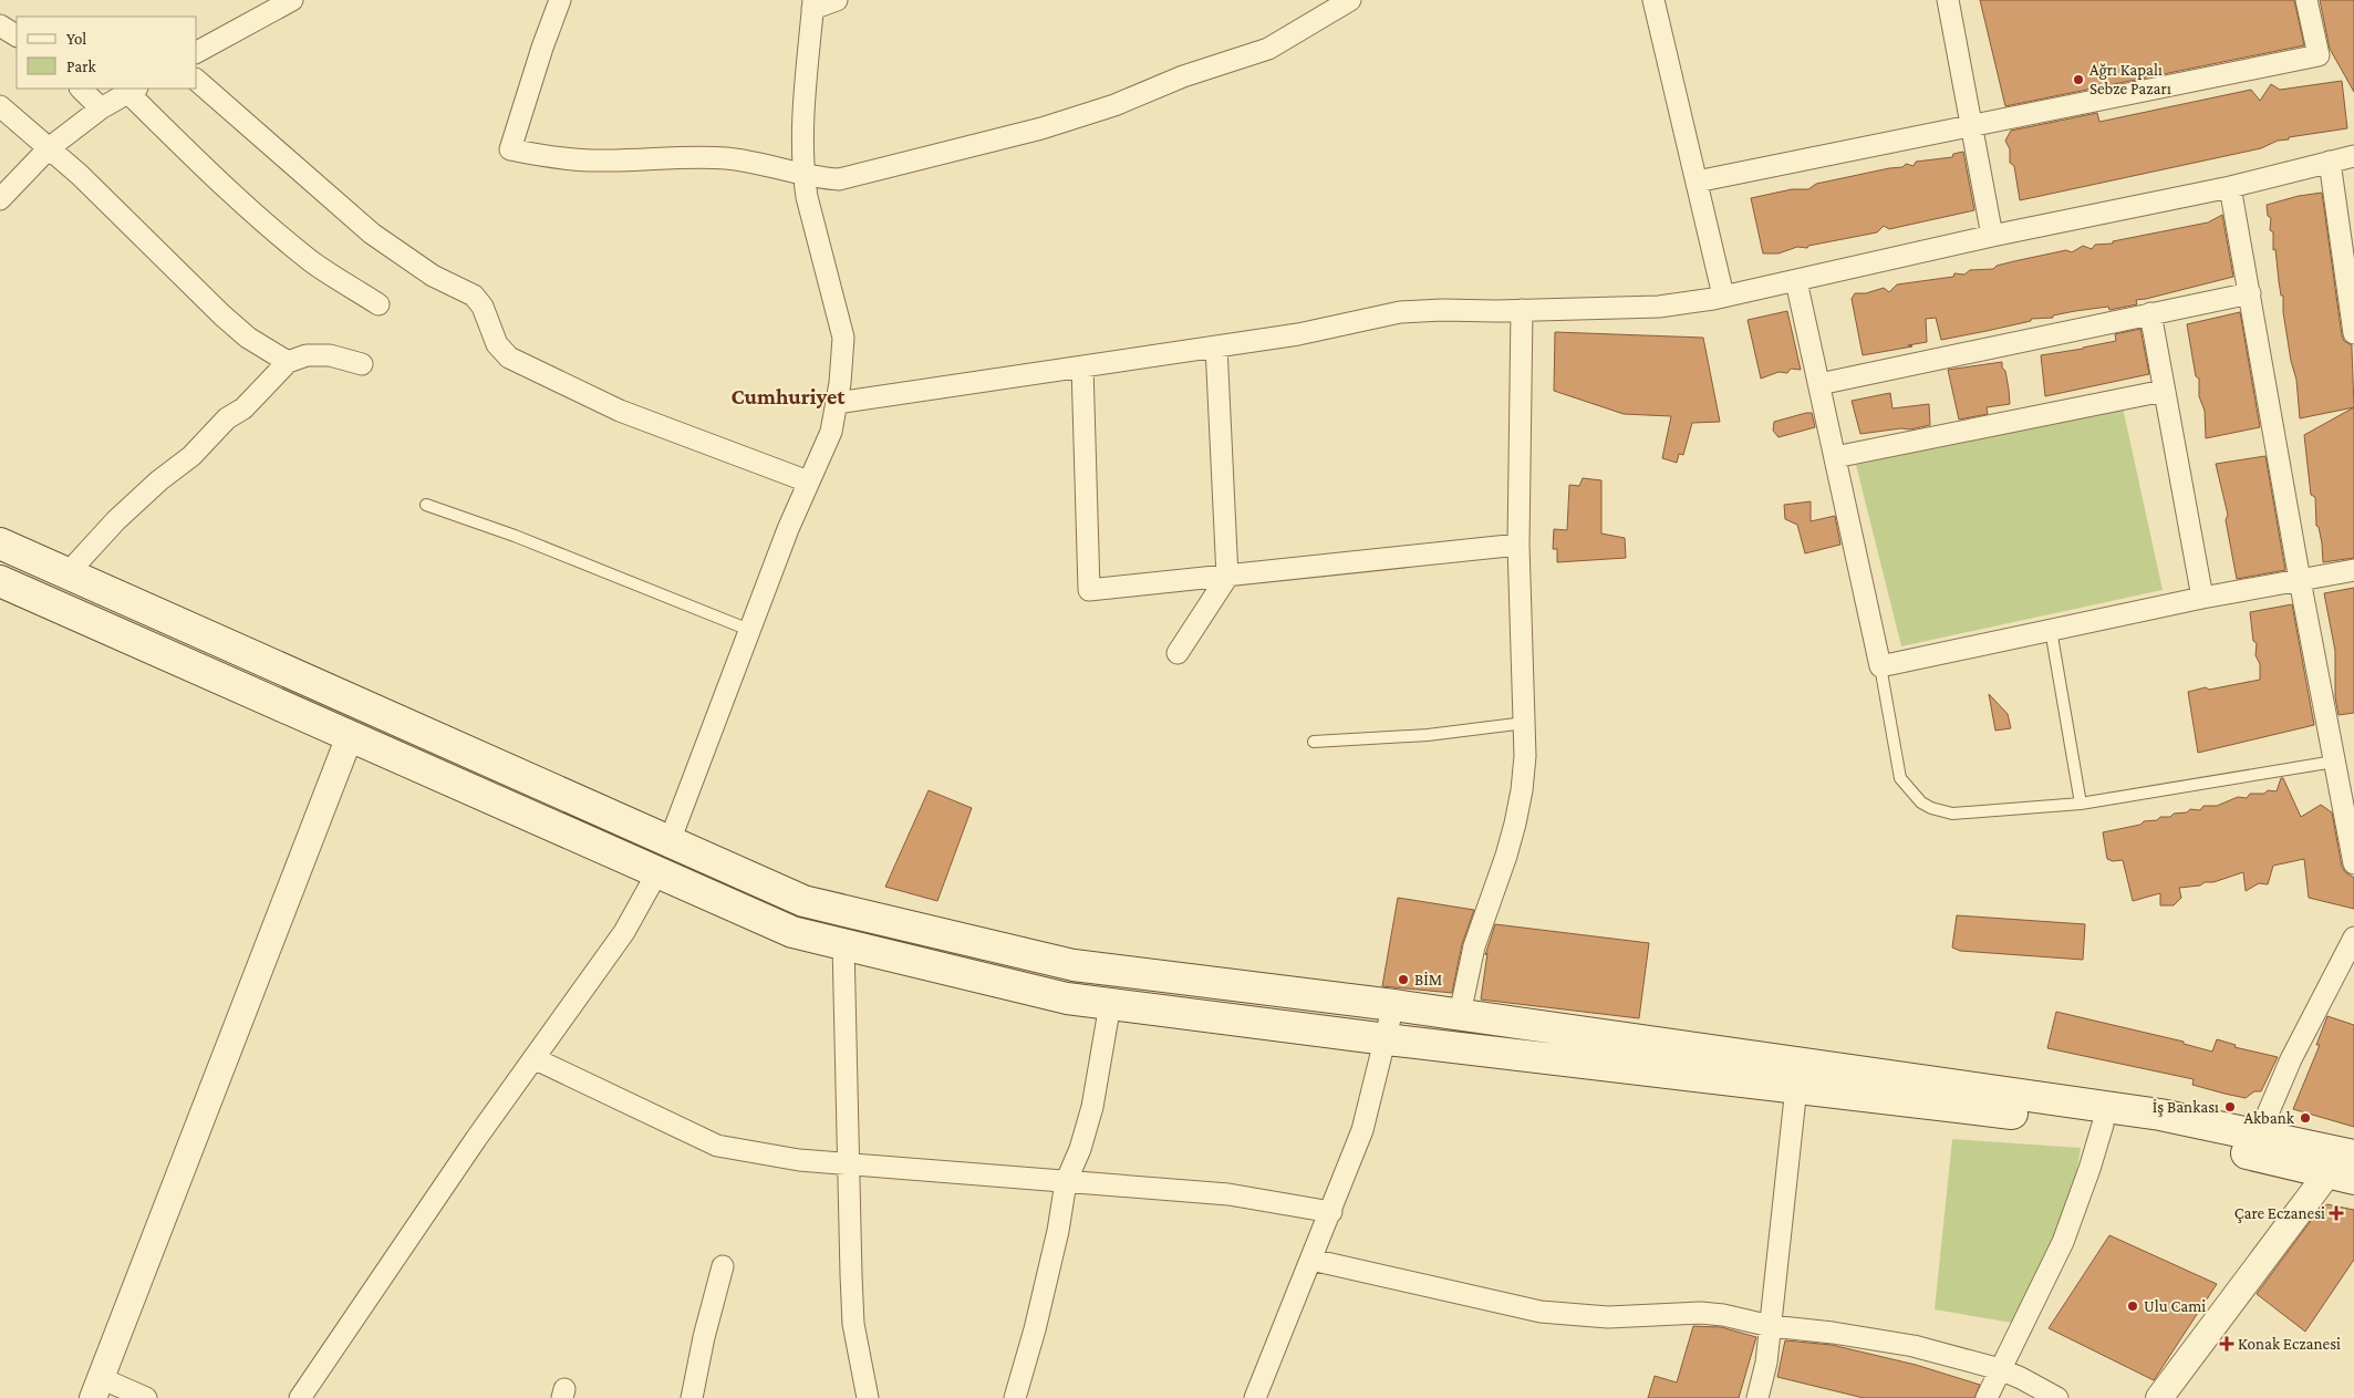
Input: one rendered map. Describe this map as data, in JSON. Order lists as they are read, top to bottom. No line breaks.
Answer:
{"districts":["Cumhuriyet"],"places":{"other":["Ağrı Kapalı Sebze Pazarı","BİM","İş Bankası","Akbank","Ulu Cami"],"health":["Çare Eczanesi","Konak Eczanesi"]},"legend":["Yol","Park"]}
